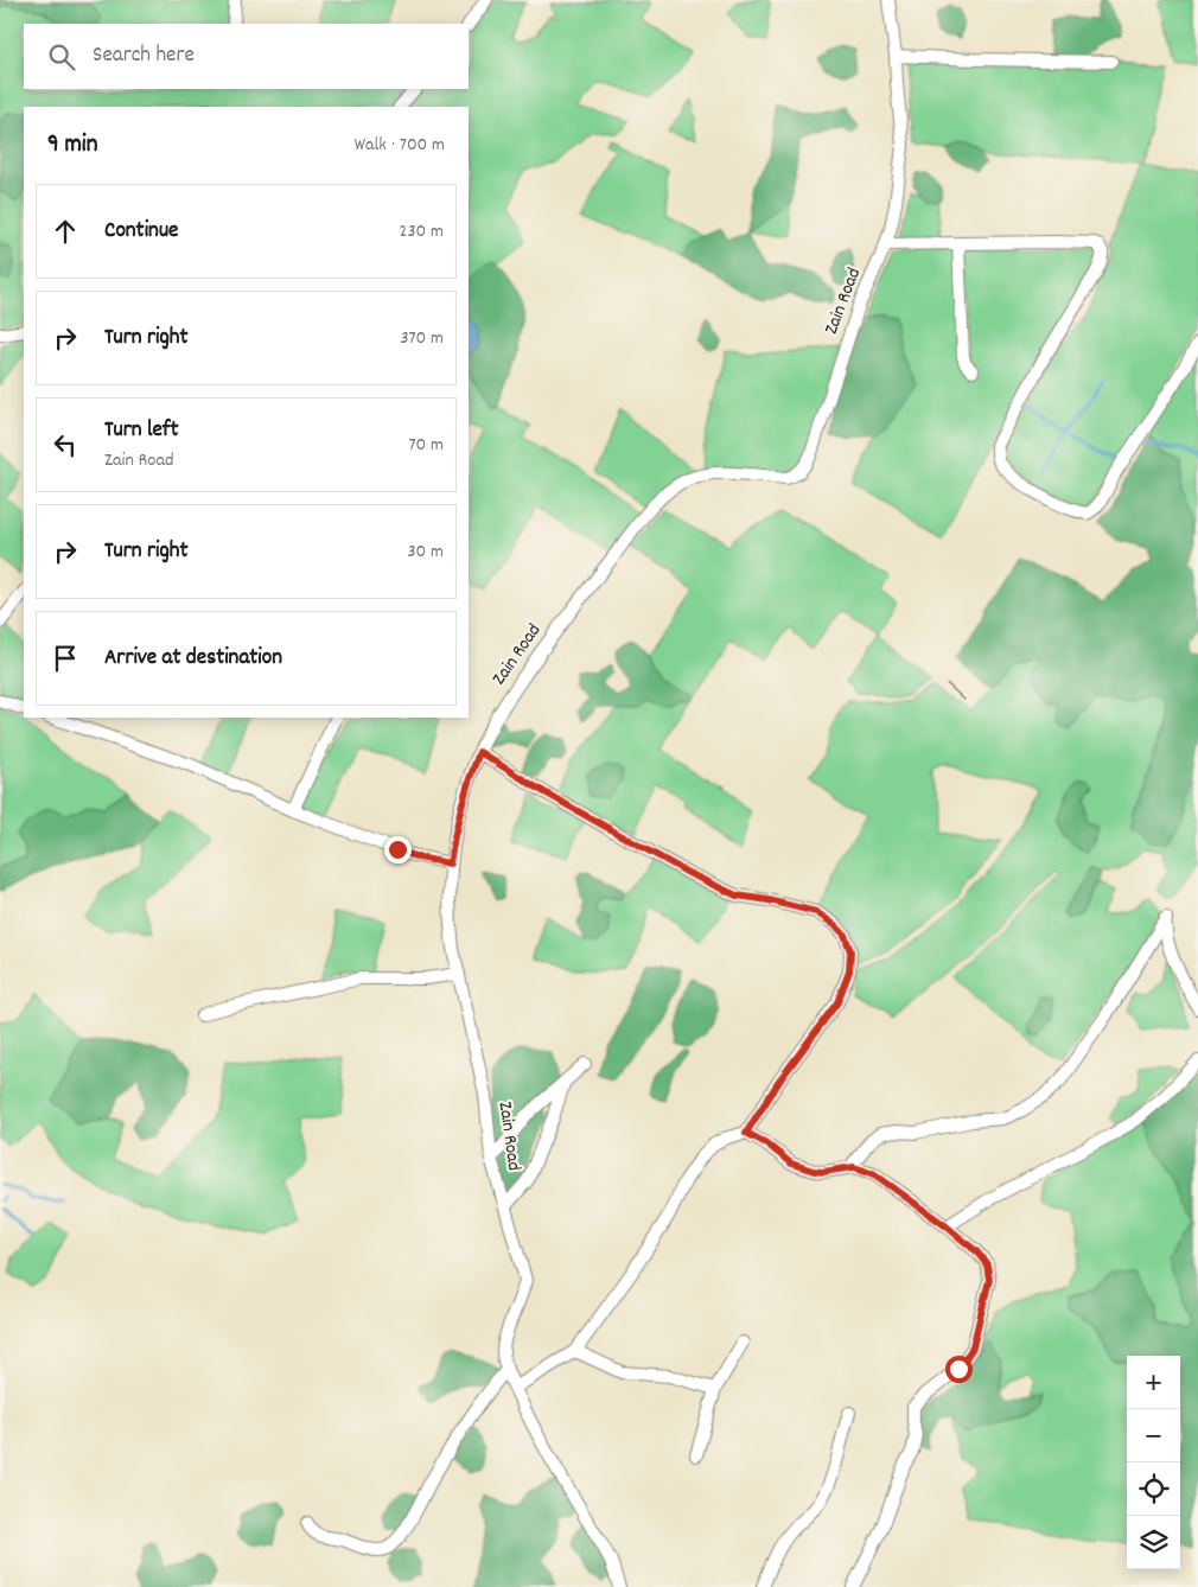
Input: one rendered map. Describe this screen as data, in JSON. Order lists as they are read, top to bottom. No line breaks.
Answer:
{"streets":{"street":["Zain Road"]},"page":{"search":"Search here","heading":["9 min","Walk · 700 m"],"list":[["Continue","230 m"],["Turn right","370 m"],["Turn left","Zain Road","70 m"],["Turn right","30 m"],"Arrive at destination"],"map_buttons":["+","−"]}}
